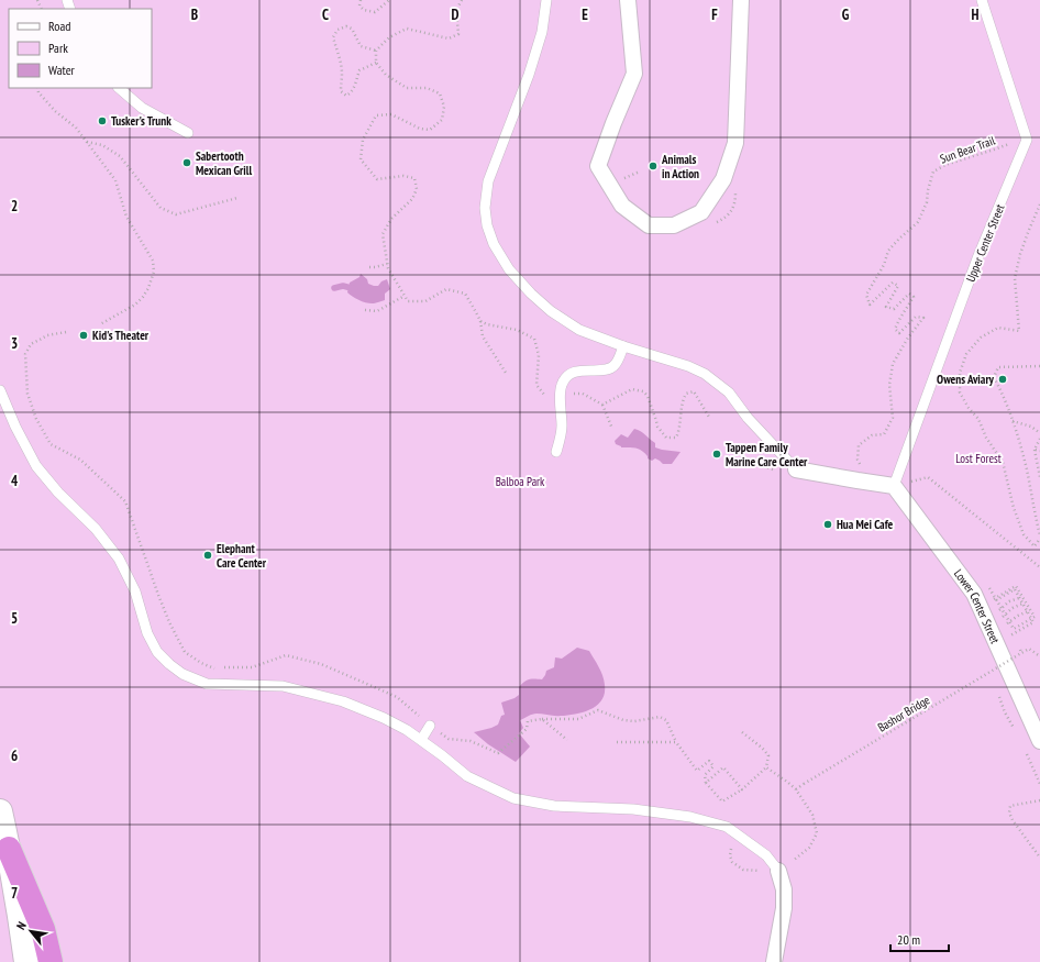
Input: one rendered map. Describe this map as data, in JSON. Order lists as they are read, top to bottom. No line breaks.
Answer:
{"streets":{"street":["Lower Center Street"],"lane":["Upper Center Street"],"path":["Sun Bear Trail","Bashor Bridge"]},"crossings":[["Sun Bear Trail","Upper Center Street"],["Upper Center Street","Lower Center Street"]],"parks":["Lost Forest","Balboa Park"],"places":["Tusker's Trunk","Sabertooth Mexican Grill","Animals in Action","Kid's Theater","Owens Aviary","Tappen Family Marine Care Center","Hua Mei Cafe","Elephant Care Center"],"legend":["Road","Park","Water"],"scale_bar":"20 m","north":"top left","grid":{"columns":["B","C","D","E","F","G","H"],"rows":["2","3","4","5","6","7"]}}
